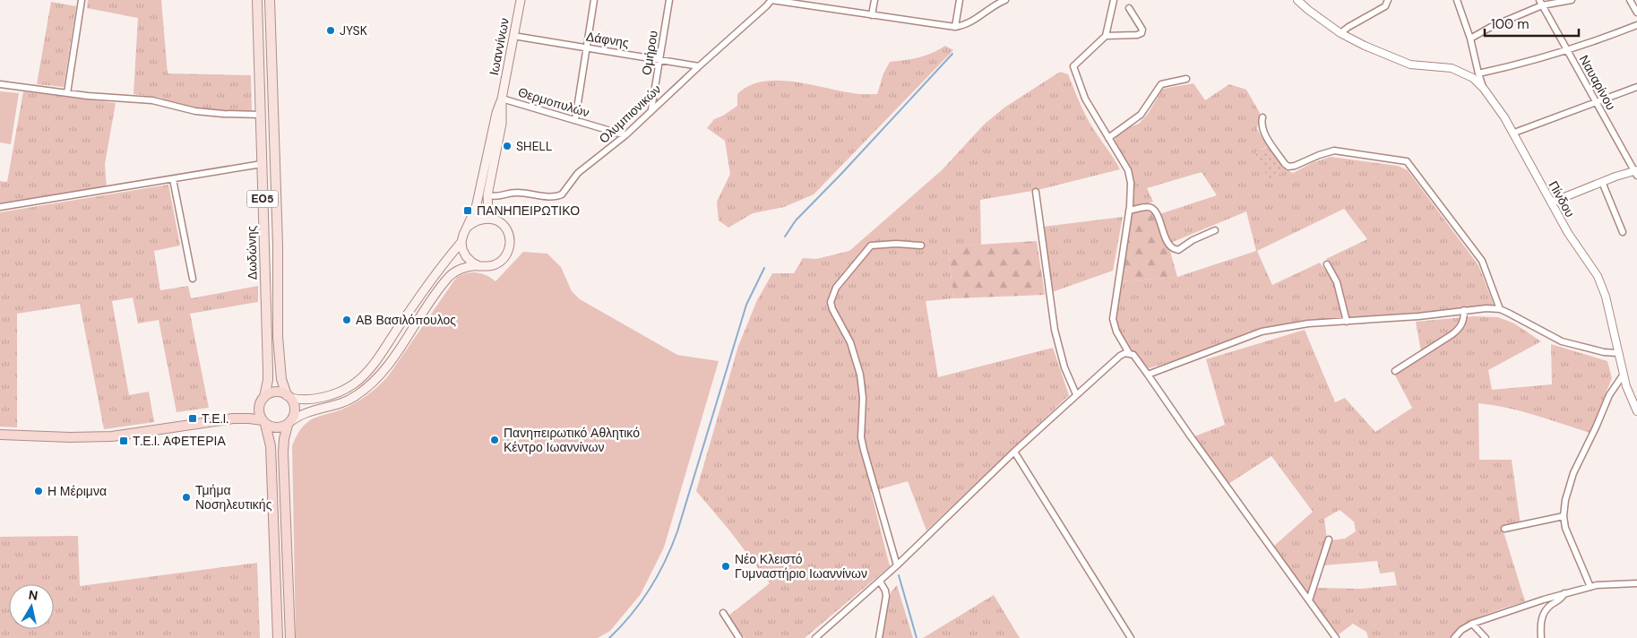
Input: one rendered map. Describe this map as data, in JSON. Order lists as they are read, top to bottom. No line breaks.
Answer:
{"streets":{"highway":["ΕΟ5"],"main road":["Ιωαννίνων","Δωδώνης"],"street":["Δάφνης","Ομήρου","Ναυαρίνου","Θερμοπυλών","Ολυμπιονικών","Πίνδου"]},"crossings":[["Δάφνης","Ιωαννίνων"],["Δάφνης","Ομήρου"],["Δάφνης","Ολυμπιονικών"],["Ιωαννίνων","Θερμοπυλών"],["Ομήρου","Ολυμπιονικών"],["Θερμοπυλών","Ολυμπιονικών"],["ΕΟ5","Δωδώνης"]],"places":{"other":["JYSK","SHELL","ΑΒ Βασιλόπουλος","Πανηπειρωτικό Αθλητικό Κέντρο Ιωαννίνων","Η Μέριμνα","Τμήμα Νοσηλευτικής","Νέο Κλειστό Γυμναστήριο Ιωαννίνων"],"transit":["ΠΑΝΗΠΕΙΡΩΤΙΚΟ","Τ.Ε.Ι.","Τ.Ε.Ι. ΑΦΕΤΕΡΙΑ"]},"scale_bar":"100 m","north":"top"}
